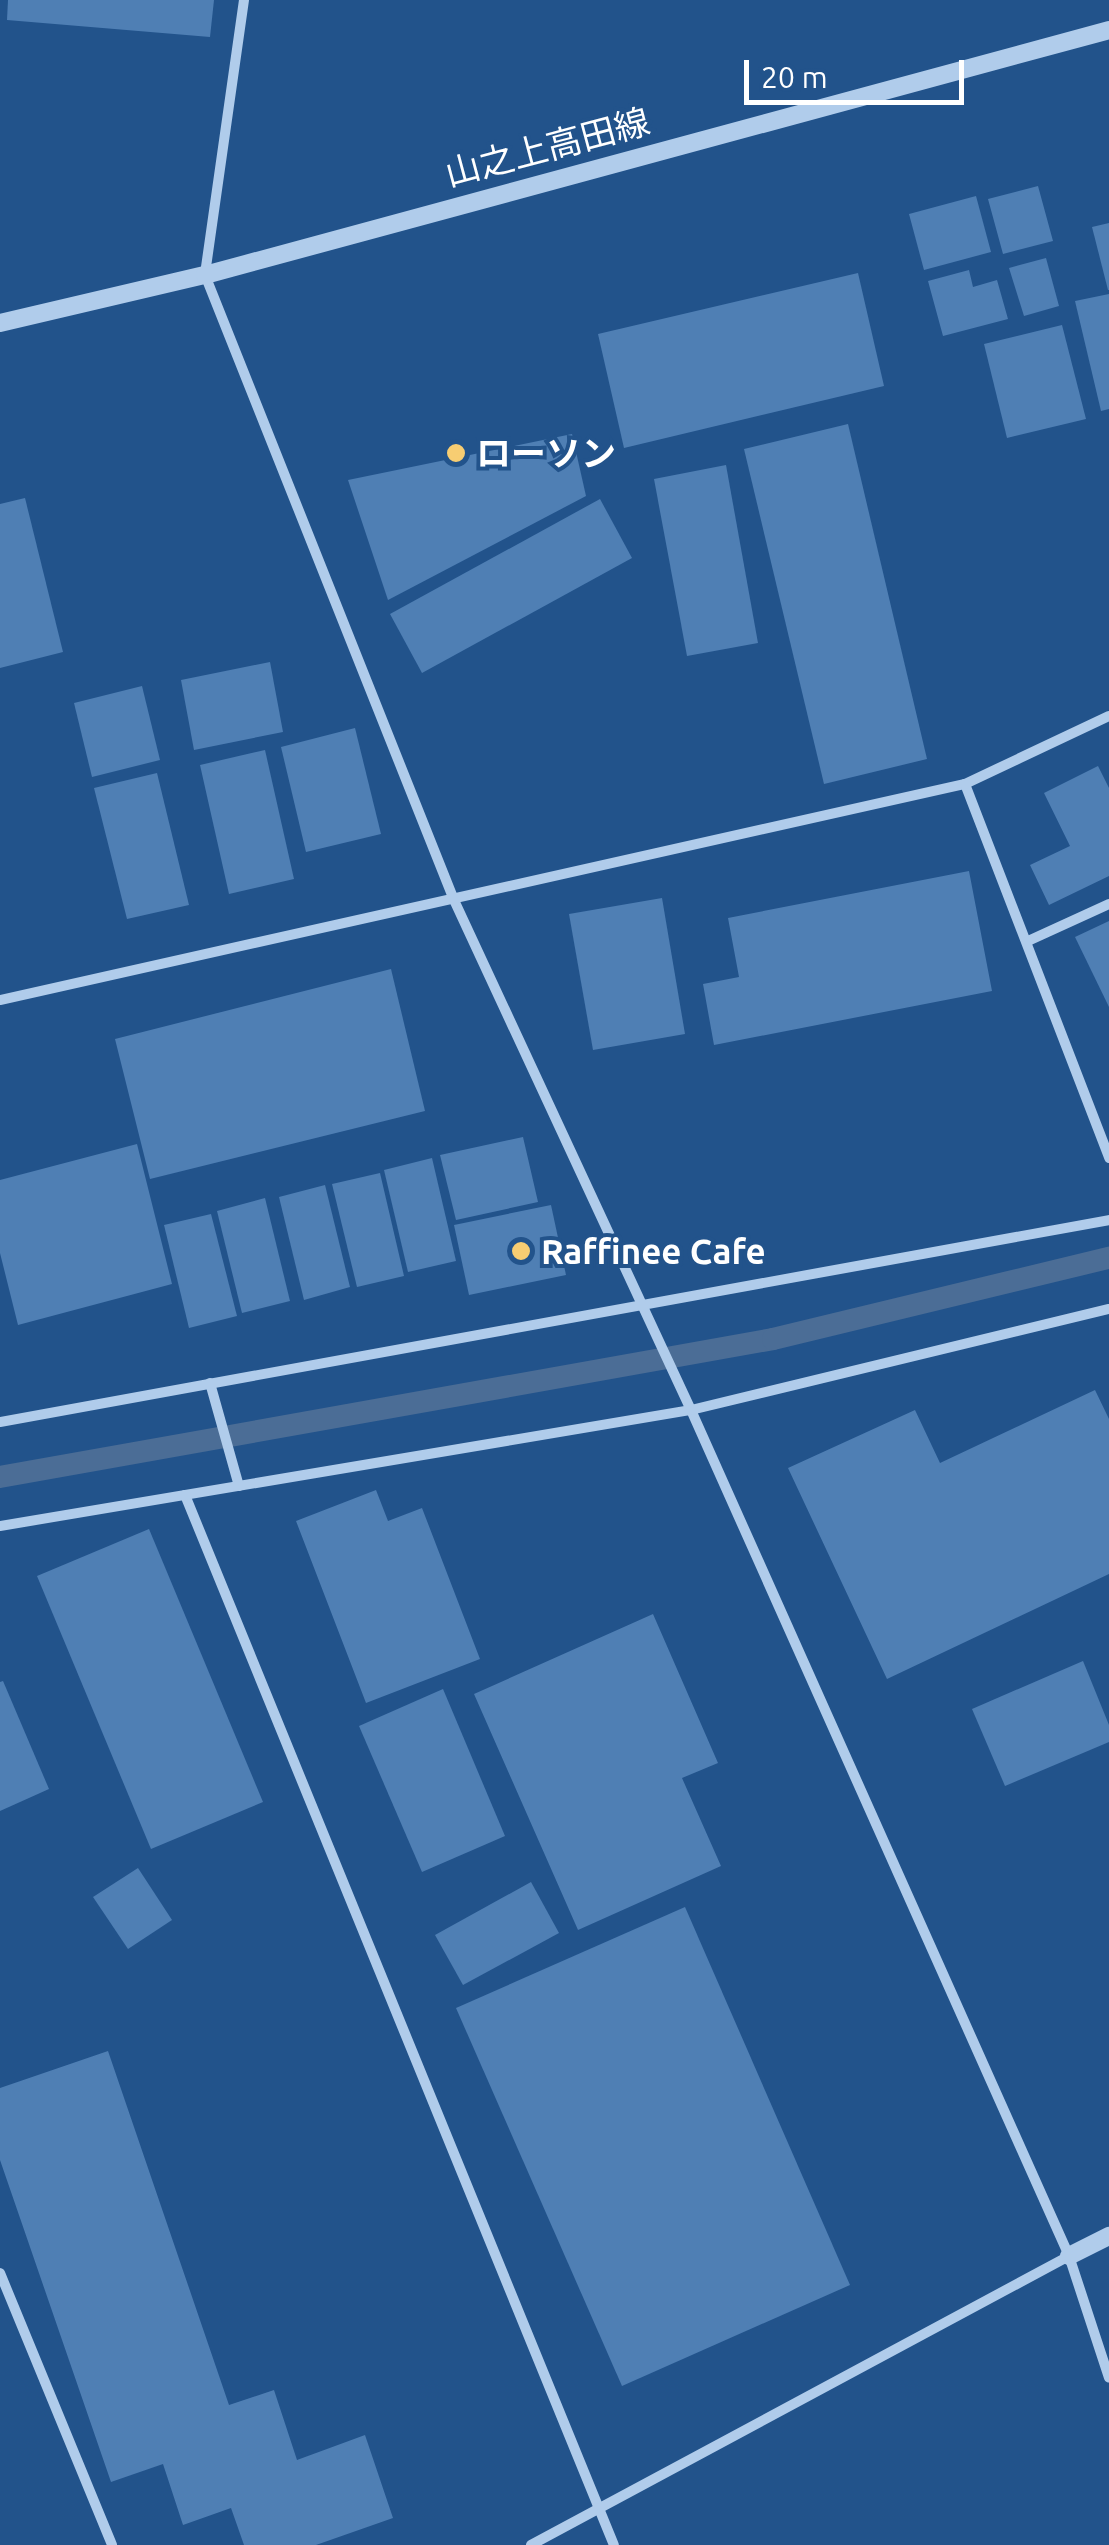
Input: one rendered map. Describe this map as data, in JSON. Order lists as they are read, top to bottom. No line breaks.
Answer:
{"streets":{"street":["山之上高田線"]},"places":["ローソン","Raffinee Cafe"],"scale_bar":"20 m"}
